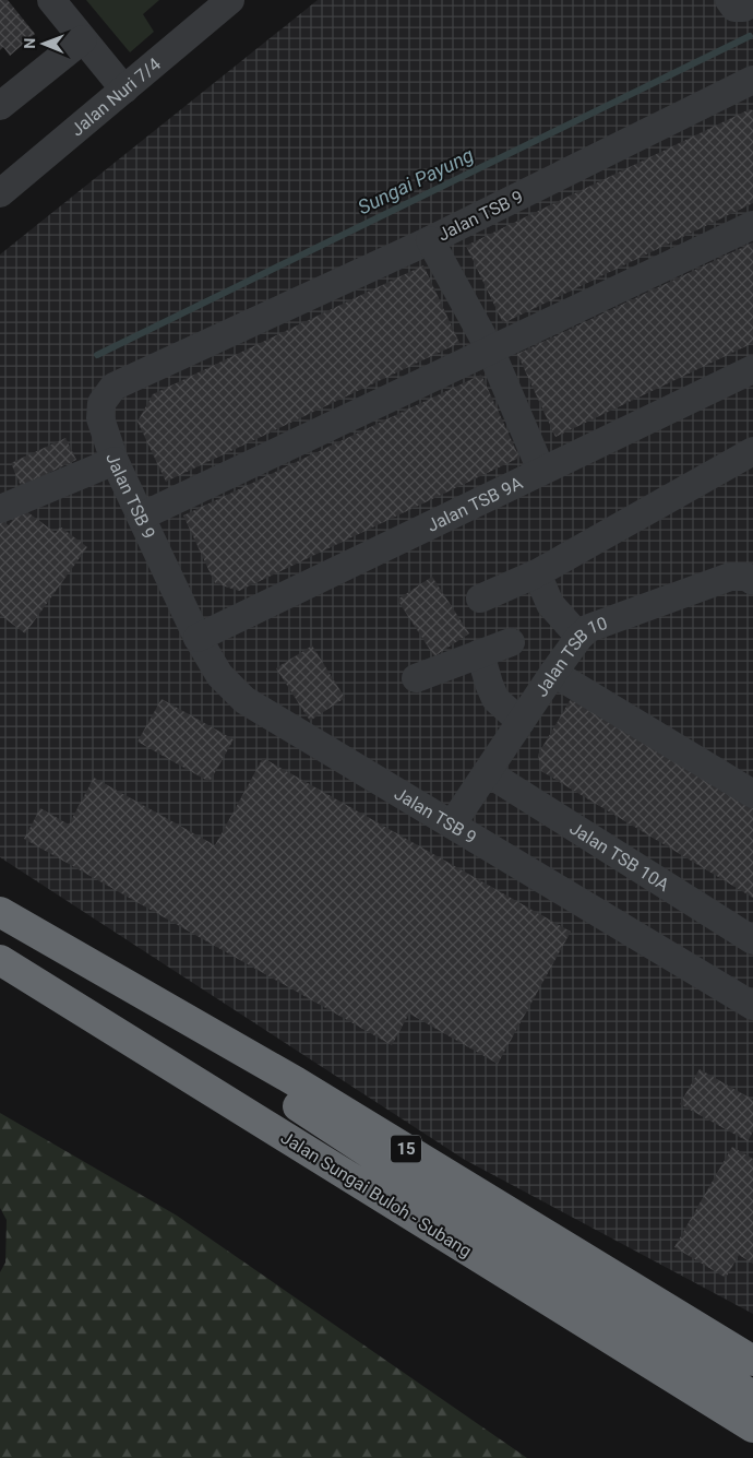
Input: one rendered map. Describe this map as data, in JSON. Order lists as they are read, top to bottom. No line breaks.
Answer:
{"streets":{"highway":["15","Jalan Sungai Buloh - Subang"],"street":["Jalan Nuri 7/4","Jalan TSB 9","Jalan TSB 9A","Jalan TSB 10","Jalan TSB 10A"]},"crossings":[["Jalan TSB 9","Jalan TSB 9A"],["Jalan TSB 9","Jalan TSB 10"],["Jalan TSB 10","Jalan TSB 10A"]],"water":["Sungai Payung"],"north":"left"}
